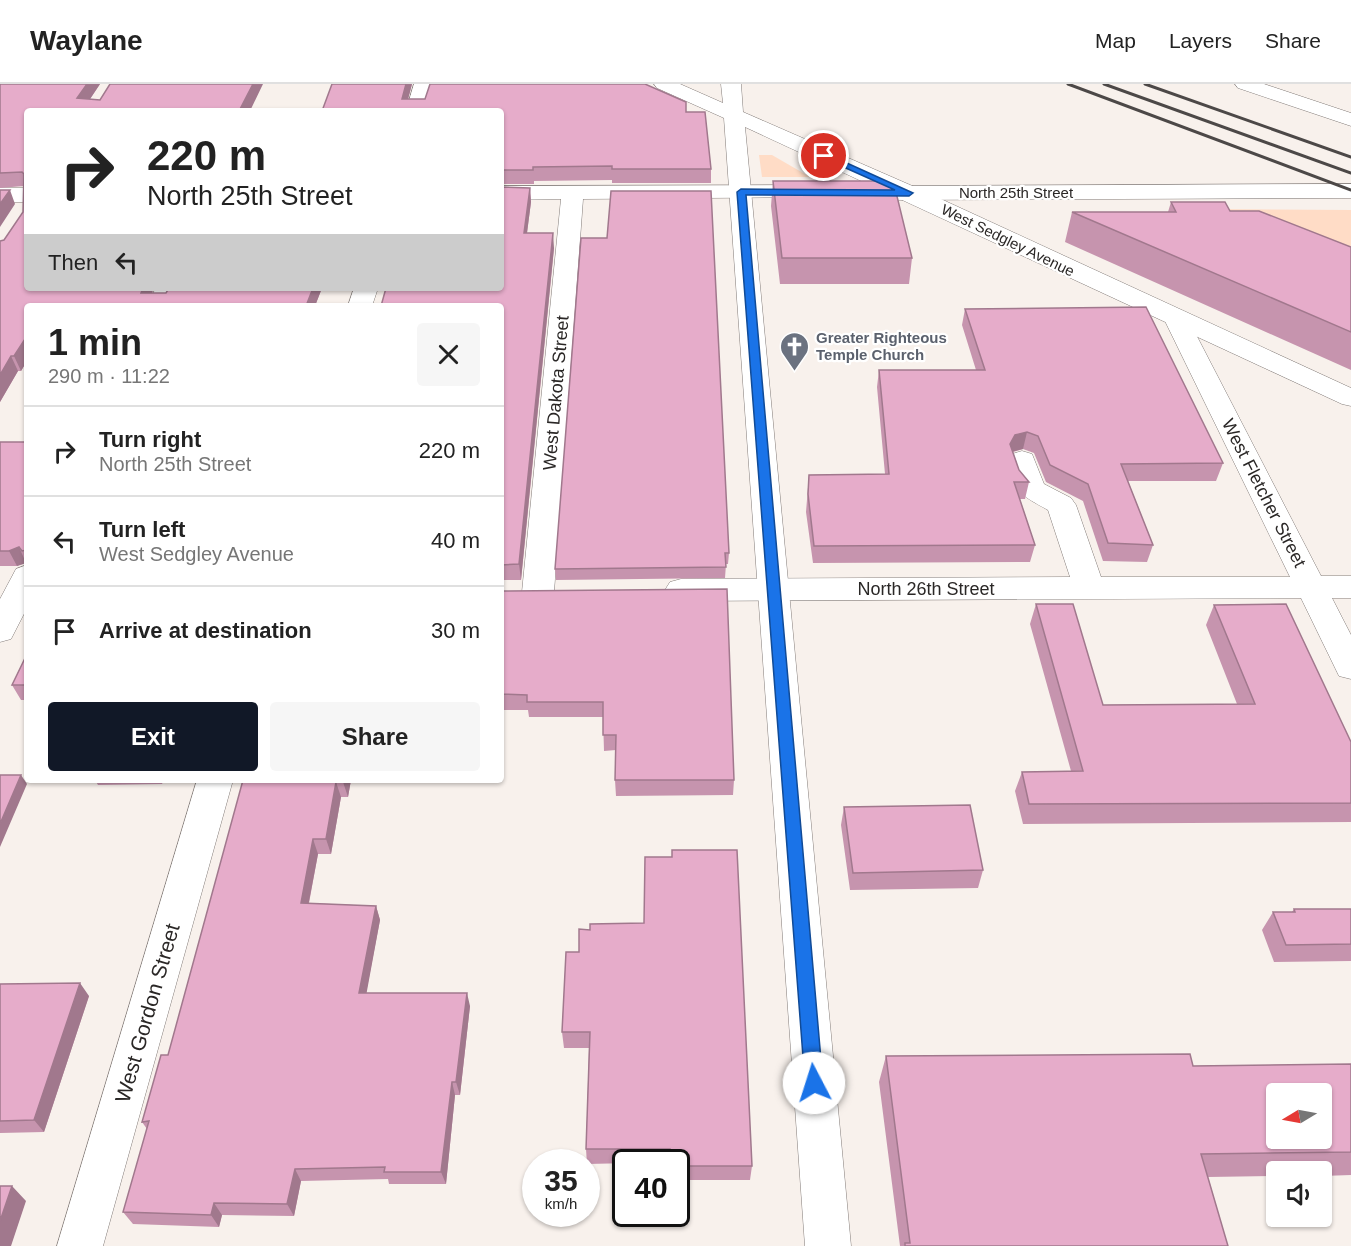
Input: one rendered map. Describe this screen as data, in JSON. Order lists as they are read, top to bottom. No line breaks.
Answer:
{"streets":{"street":["North 25th Street","West Sedgley Avenue","West Dakota Street","West Fletcher Street","North 26th Street","West Gordon Street"]},"crossings":[["North 25th Street","West Sedgley Avenue"],["West Sedgley Avenue","West Fletcher Street"],["West Fletcher Street","North 26th Street"]],"places":{"church":["Greater Righteous Temple Church"]},"north":"left","page":{"header":"Waylane","nav":["Map","Layers","Share"],"turn":["220 m","North 25th Street"],"then":"Then","heading":["1 min","290 m · 11:22"],"list":[{"name":"Turn right","note":"North 25th Street","value":"220 m"},{"name":"Turn left","note":"West Sedgley Avenue","value":"40 m"},{"name":"Arrive at destination","value":"30 m"}],"buttons":["Exit","Share"],"speed":"35 km/h","limit":"40"}}
